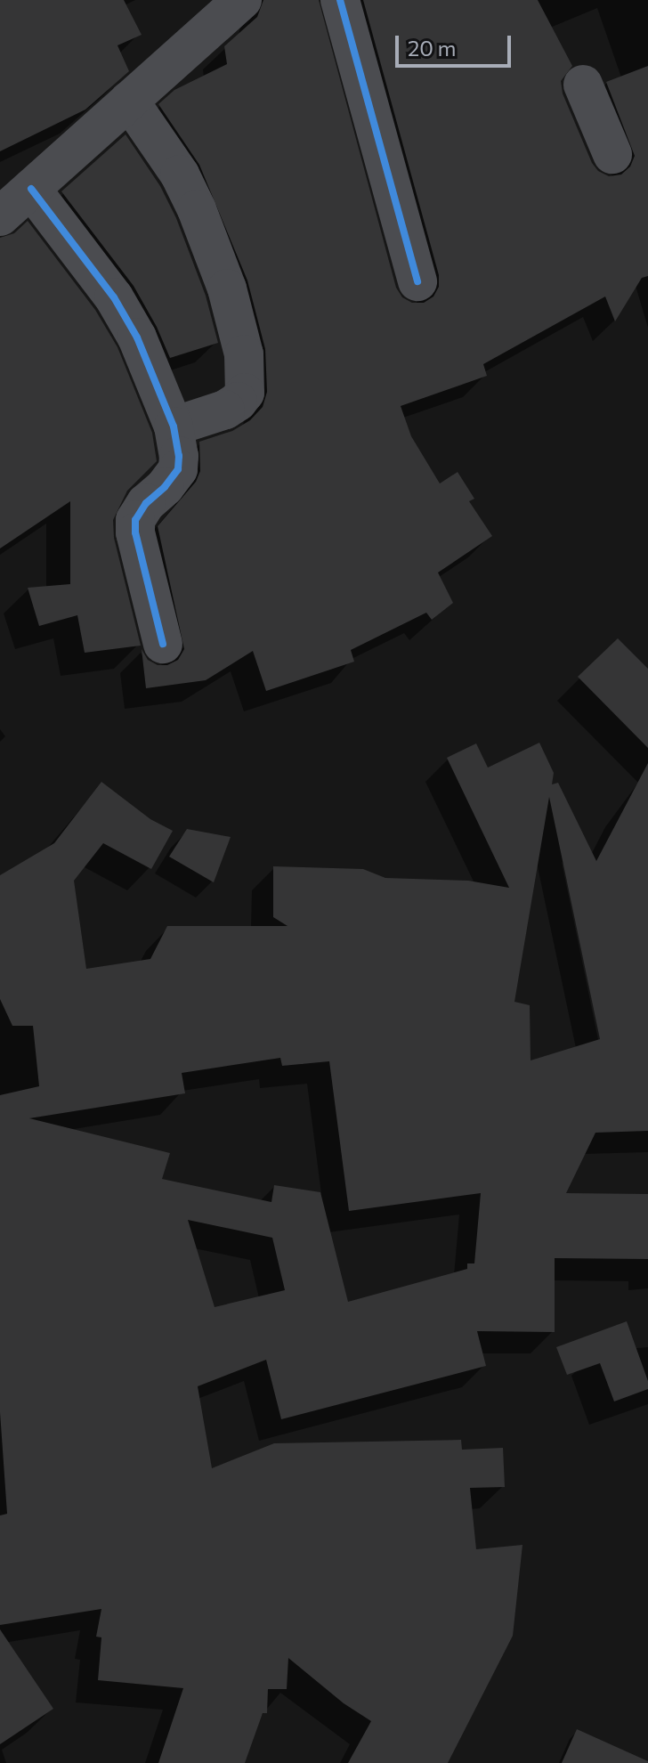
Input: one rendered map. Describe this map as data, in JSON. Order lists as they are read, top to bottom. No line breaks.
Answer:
{"scale_bar":"20 m"}
